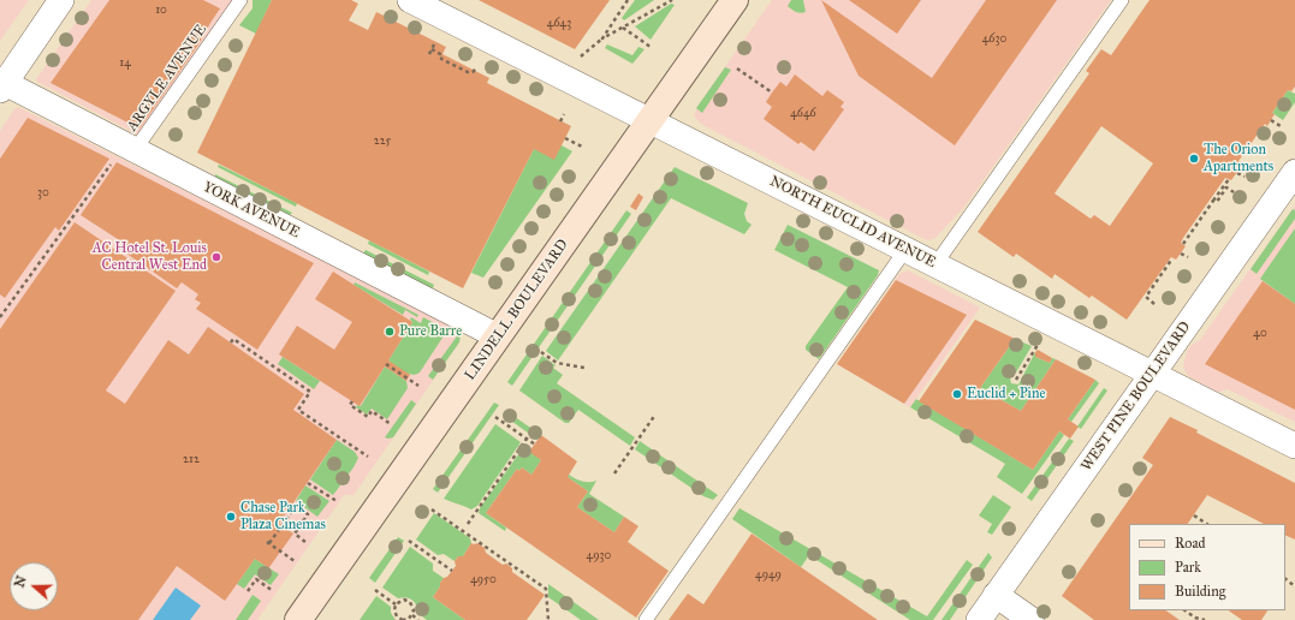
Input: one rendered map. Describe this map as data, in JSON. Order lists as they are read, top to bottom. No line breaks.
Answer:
{"streets":{"main road":["LINDELL BOULEVARD"],"street":["YORK AVENUE","NORTH EUCLID AVENUE","WEST PINE BOULEVARD"],"lane":["ARGYLE AVENUE"]},"crossings":[["ARGYLE AVENUE","YORK AVENUE"],["YORK AVENUE","LINDELL BOULEVARD"],["NORTH EUCLID AVENUE","LINDELL BOULEVARD"],["NORTH EUCLID AVENUE","WEST PINE BOULEVARD"]],"places":["The Orion Apartments","AC Hotel St. Louis Central West End","Pure Barre","Euclid + Pine","Chase Park Plaza Cinemas"],"house_numbers":["10","4643","4630","14","4646","225","30","40","212","4930","4949","4950"],"legend":["Road","Park","Building"],"north":"left"}
